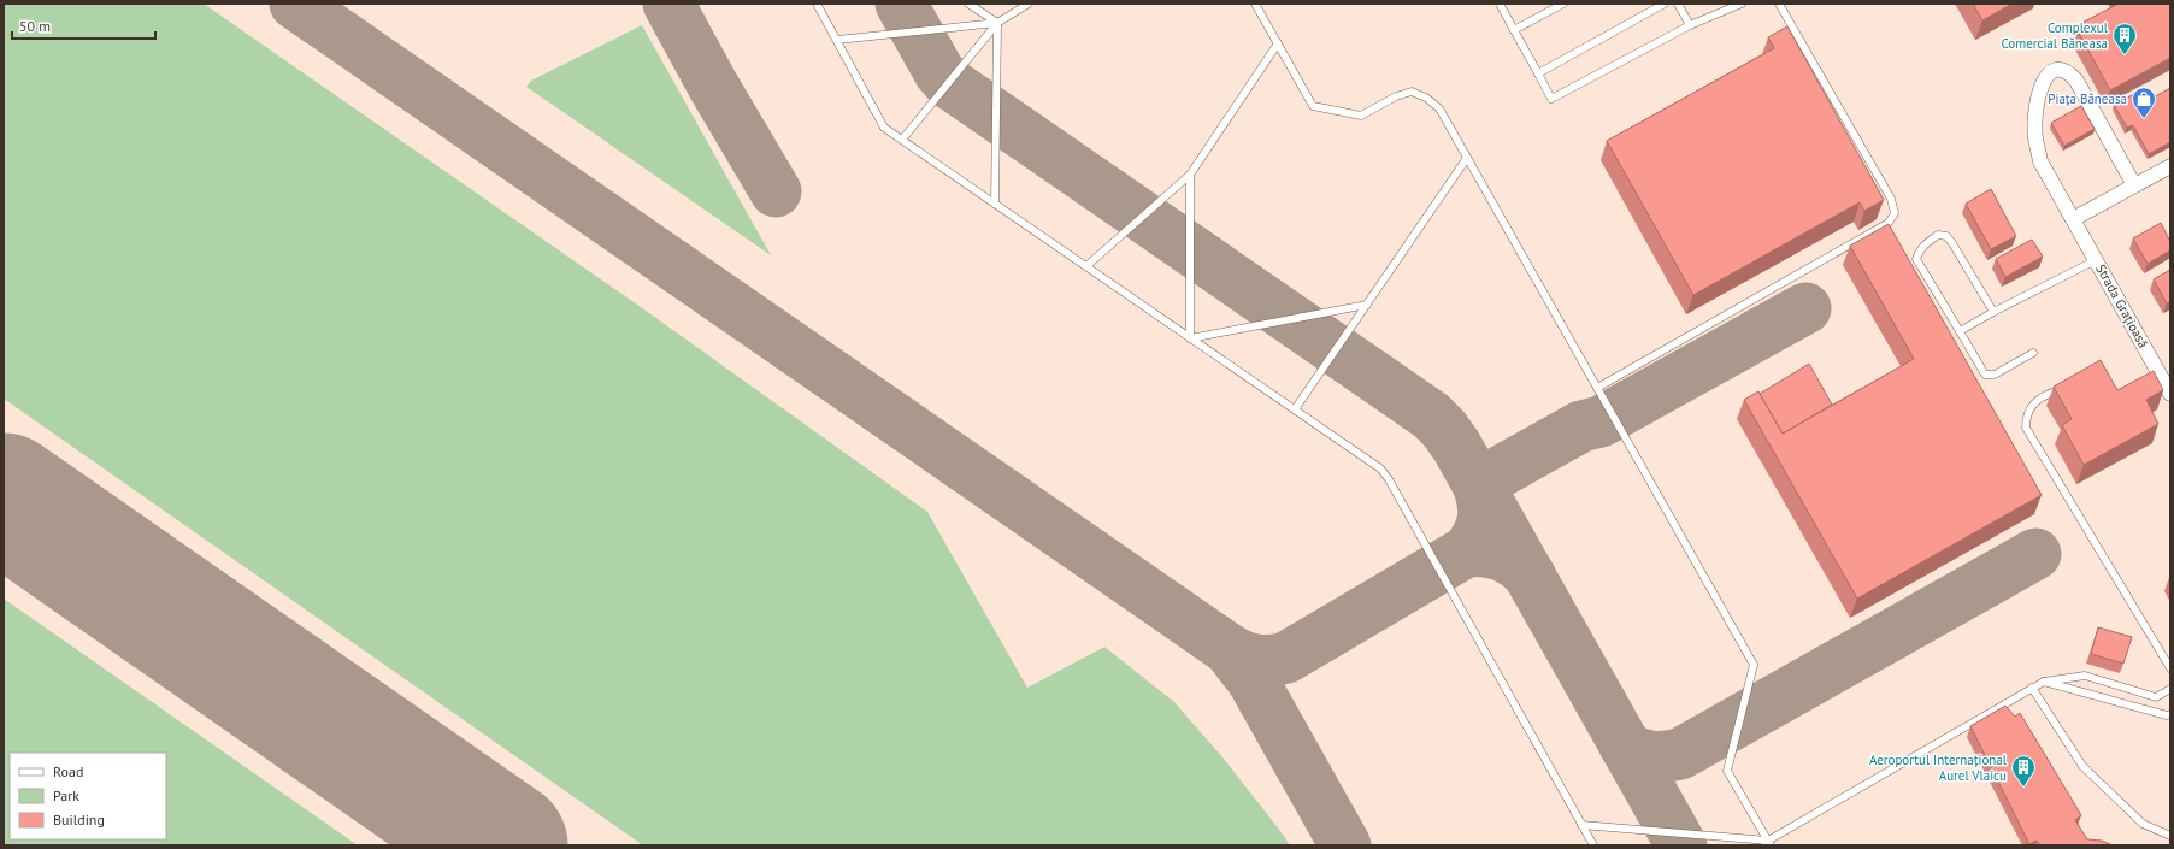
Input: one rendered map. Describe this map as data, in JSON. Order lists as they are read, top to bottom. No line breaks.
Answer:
{"streets":{"street":["Strada Grațioasă"]},"places":{"building":["Complexul Comercial Băneasa","Aeroportul Internațional Aurel Vlaicu"],"shop":["Piața Băneasa"]},"legend":["Road","Park","Building"],"scale_bar":"50 m"}
